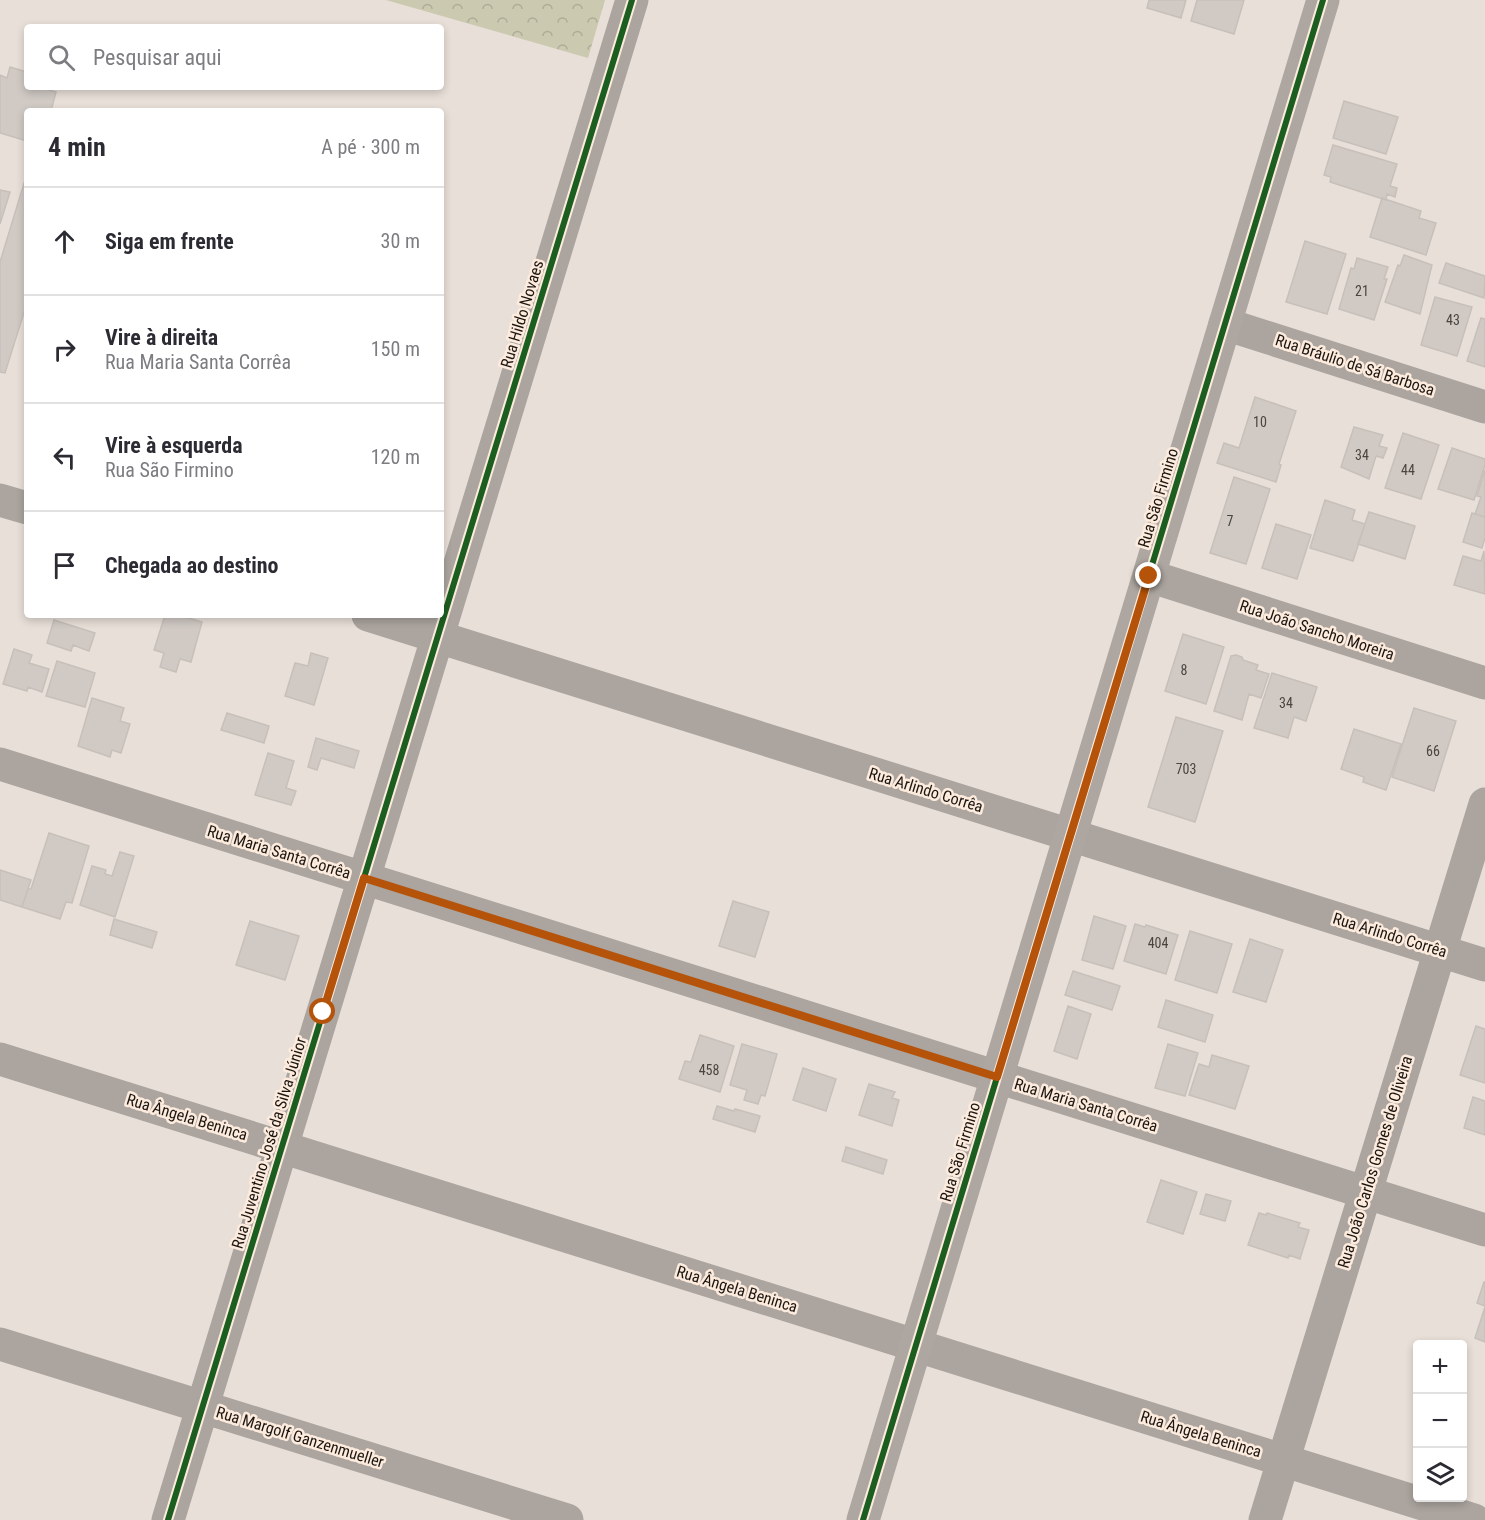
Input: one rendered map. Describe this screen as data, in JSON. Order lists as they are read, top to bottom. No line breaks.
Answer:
{"streets":{"main road":["Rua São Firmino"],"street":["Rua Hildo Novaes","Rua Bráulio de Sá Barbosa","Rua João Sancho Moreira","Rua Arlindo Corrêa","Rua Maria Santa Corrêa","Rua Ângela Beninca","Rua Juventino José da Silva Júnior","Rua João Carlos Gomes de Oliveira","Rua Margolf Ganzenmueller"]},"crossings":[["Rua Hildo Novaes","Rua Arlindo Corrêa"],["Rua Hildo Novaes","Rua Juventino José da Silva Júnior"],["Rua Bráulio de Sá Barbosa","Rua São Firmino"],["Rua São Firmino","Rua João Sancho Moreira"],["Rua São Firmino","Rua Arlindo Corrêa"],["Rua São Firmino","Rua Maria Santa Corrêa"],["Rua São Firmino","Rua Ângela Beninca"],["Rua Arlindo Corrêa","Rua Juventino José da Silva Júnior"],["Rua Arlindo Corrêa","Rua João Carlos Gomes de Oliveira"],["Rua Maria Santa Corrêa","Rua Juventino José da Silva Júnior"],["Rua Maria Santa Corrêa","Rua João Carlos Gomes de Oliveira"],["Rua Ângela Beninca","Rua Juventino José da Silva Júnior"],["Rua Ângela Beninca","Rua João Carlos Gomes de Oliveira"],["Rua Juventino José da Silva Júnior","Rua Margolf Ganzenmueller"]],"house_numbers":["21","43","10","34","44","7","8","34","66","703","404","458"],"page":{"search":"Pesquisar aqui","heading":["4 min","A pé · 300 m"],"list":[["Siga em frente","30 m"],["Vire à direita","Rua Maria Santa Corrêa","150 m"],["Vire à esquerda","Rua São Firmino","120 m"],"Chegada ao destino"],"map_buttons":["+","−"]}}
